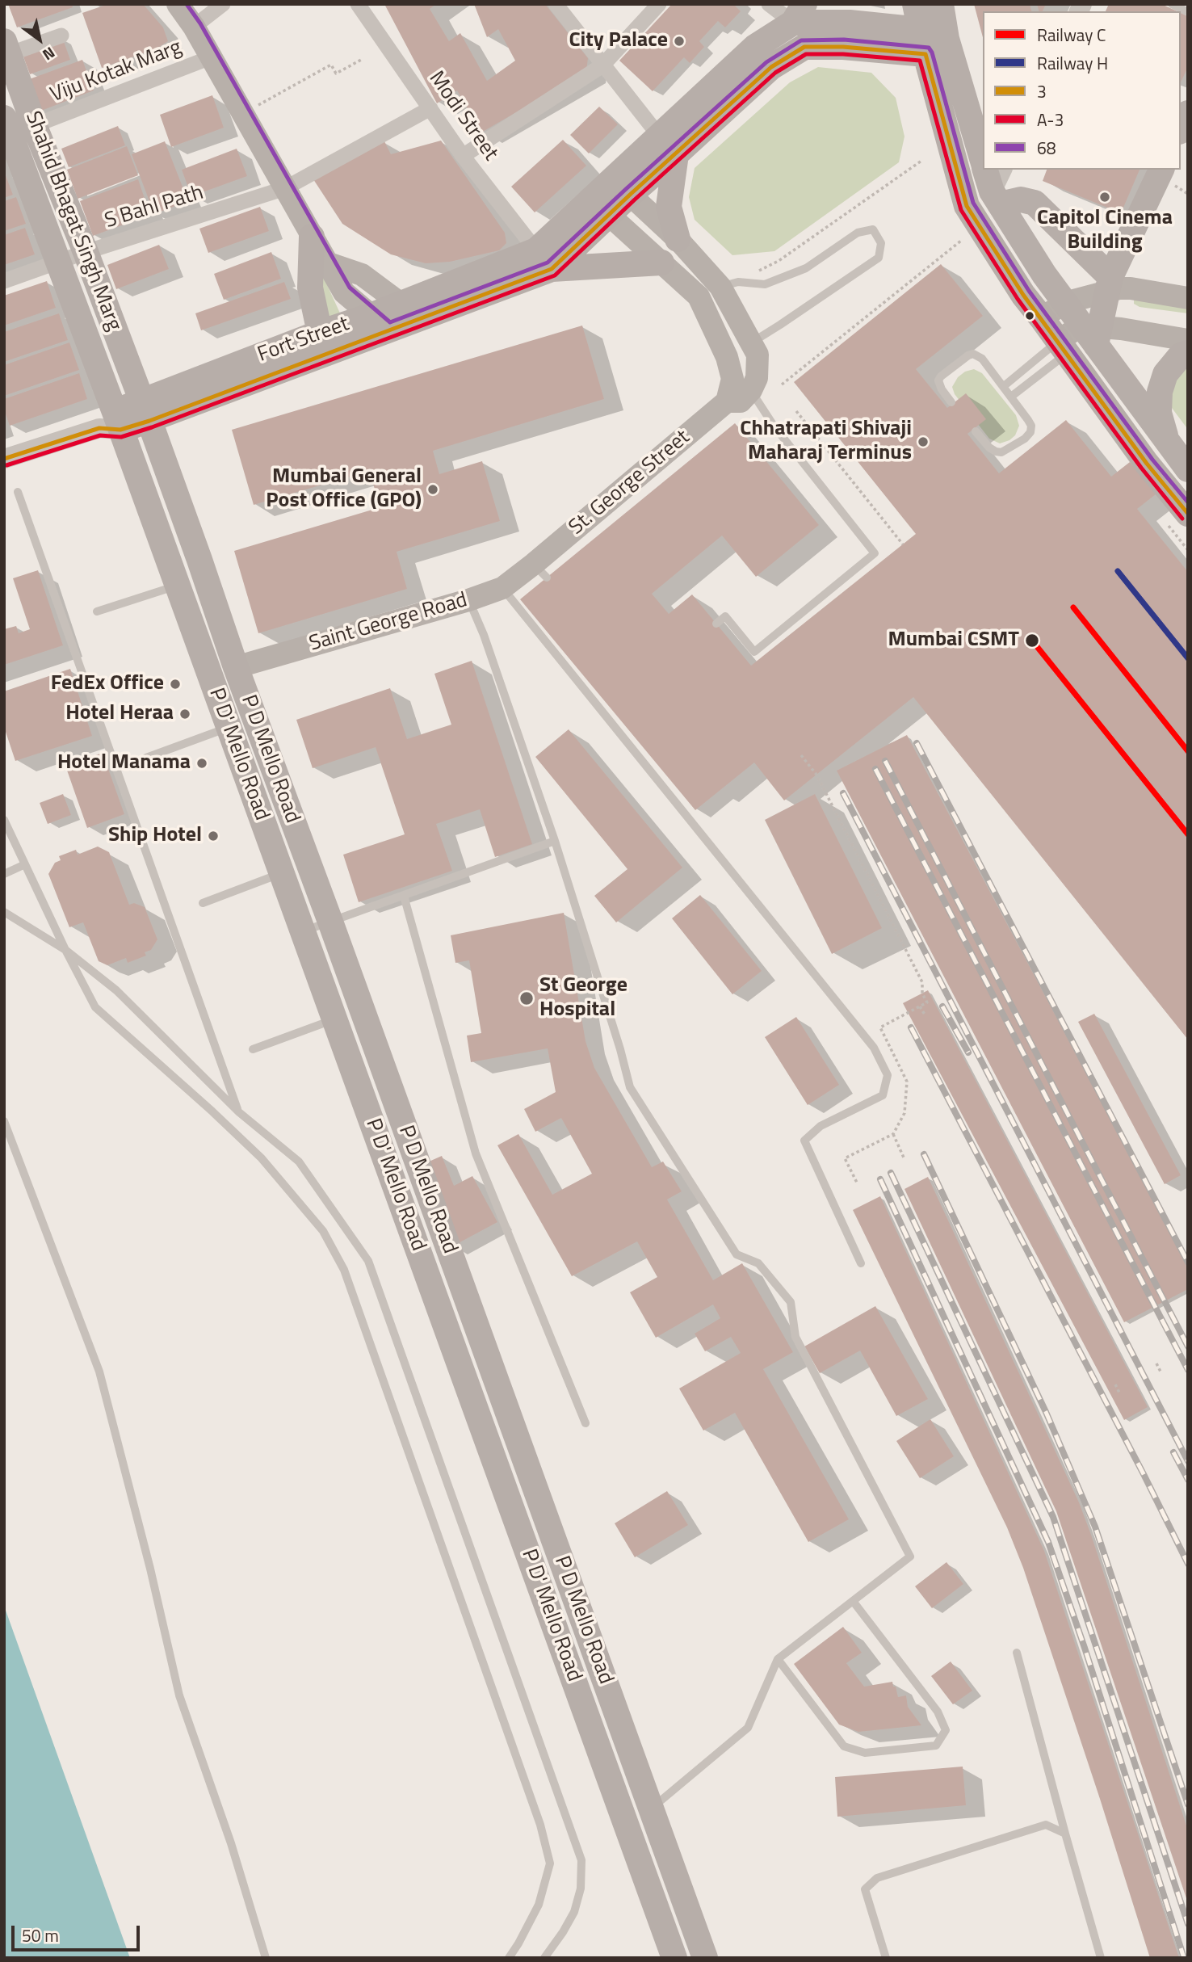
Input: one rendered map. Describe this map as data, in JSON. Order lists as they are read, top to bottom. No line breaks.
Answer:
{"streets":{"main road":["Shahid Bhagat Singh Marg","Fort Street","St. George Street","Saint George Road","P D' Mello Road","P D Mello Road"],"street":["Viju Kotak Marg","Modi Street","S Bahl Path"]},"crossings":[["Viju Kotak Marg","Shahid Bhagat Singh Marg"],["Modi Street","S Bahl Path"],["Modi Street","Fort Street"],["S Bahl Path","Shahid Bhagat Singh Marg"],["Shahid Bhagat Singh Marg","Fort Street"],["Shahid Bhagat Singh Marg","P D' Mello Road"],["Shahid Bhagat Singh Marg","P D Mello Road"],["Fort Street","P D' Mello Road"],["Fort Street","P D Mello Road"],["St. George Street","Saint George Road"],["Saint George Road","P D Mello Road"]],"places":["City Palace","Capitol Cinema Building","Chhatrapati Shivaji Maharaj Terminus","Mumbai General Post Office (GPO)","Mumbai CSMT","FedEx Office","Hotel Heraa","Hotel Manama","Ship Hotel","St George Hospital"],"lines":["transit line 68","transit line 3","transit line A-3","rail line H","rail line C"],"legend":["Railway C","Railway H","3","A-3","68"],"scale_bar":"50 m","north":"bottom right"}
